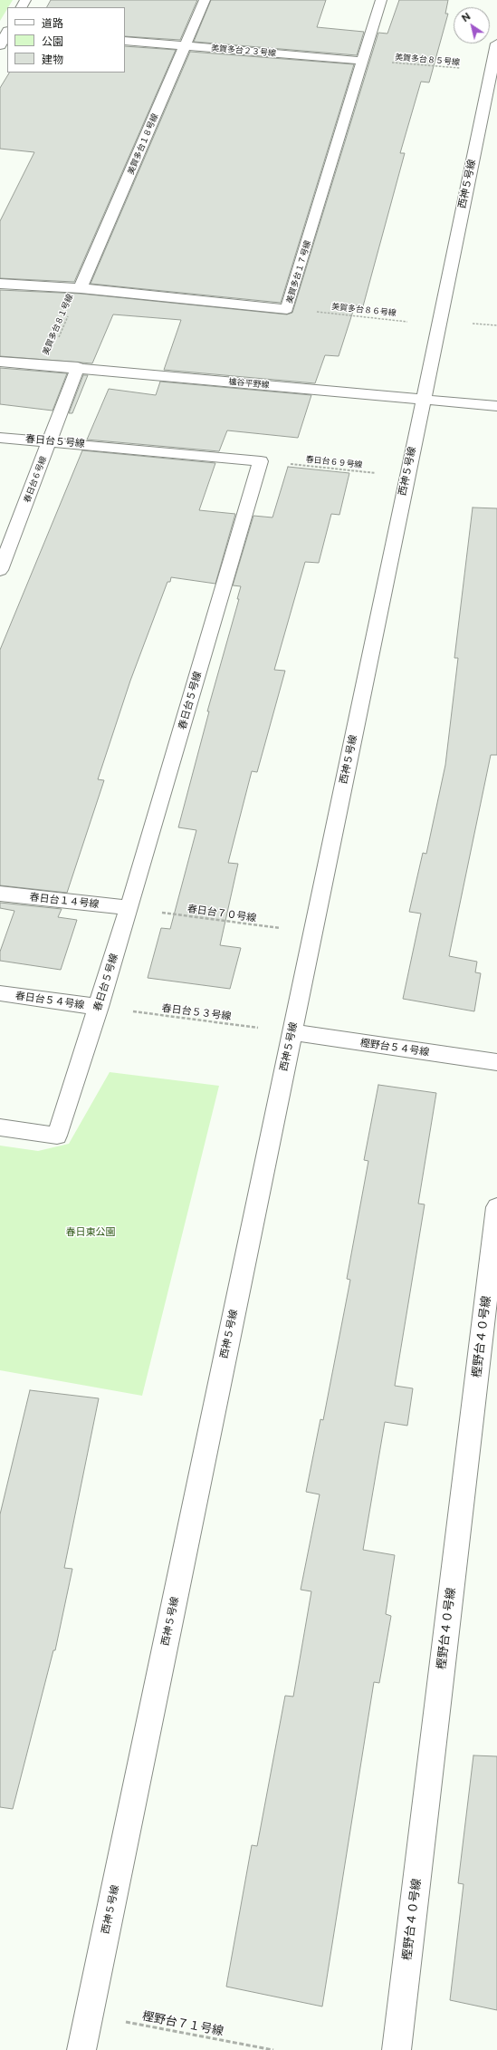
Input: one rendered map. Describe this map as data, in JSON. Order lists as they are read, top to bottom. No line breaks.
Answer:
{"streets":{"street":["美賀多台２３号線","美賀多台１８号線","西神５号線","美賀多台１７号線","櫨谷平野線","春日台５号線","春日台６号線","春日台１４号線","春日台５４号線","樫野台５４号線","樫野台４０号線"],"path":["美賀多台８５号線","美賀多台８６号線","美賀多台８１号線","春日台６９号線","春日台７０号線","春日台５３号線","樫野台７１号線"]},"crossings":[["美賀多台２３号線","美賀多台８５号線"],["美賀多台２３号線","美賀多台１８号線"],["美賀多台２３号線","美賀多台１７号線"],["美賀多台８５号線","西神５号線"],["美賀多台８５号線","美賀多台１７号線"],["美賀多台１８号線","美賀多台１７号線"],["美賀多台１８号線","美賀多台８１号線"],["西神５号線","美賀多台８６号線"],["西神５号線","櫨谷平野線"],["西神５号線","春日台６９号線"],["西神５号線","春日台７０号線"],["西神５号線","春日台５３号線"],["西神５号線","樫野台５４号線"],["西神５号線","樫野台７１号線"],["美賀多台１７号線","美賀多台８６号線"],["美賀多台１７号線","美賀多台８１号線"],["美賀多台８１号線","櫨谷平野線"],["櫨谷平野線","春日台６号線"],["春日台５号線","春日台６９号線"],["春日台５号線","春日台６号線"],["春日台５号線","春日台１４号線"],["春日台５号線","春日台７０号線"],["春日台５号線","春日台５４号線"],["春日台５号線","春日台５３号線"],["春日台１４号線","春日台７０号線"],["春日台５４号線","春日台５３号線"],["春日台５３号線","樫野台５４号線"]],"parks":["春日東公園"],"legend":["道路","公園","建物"],"north":"top left"}
